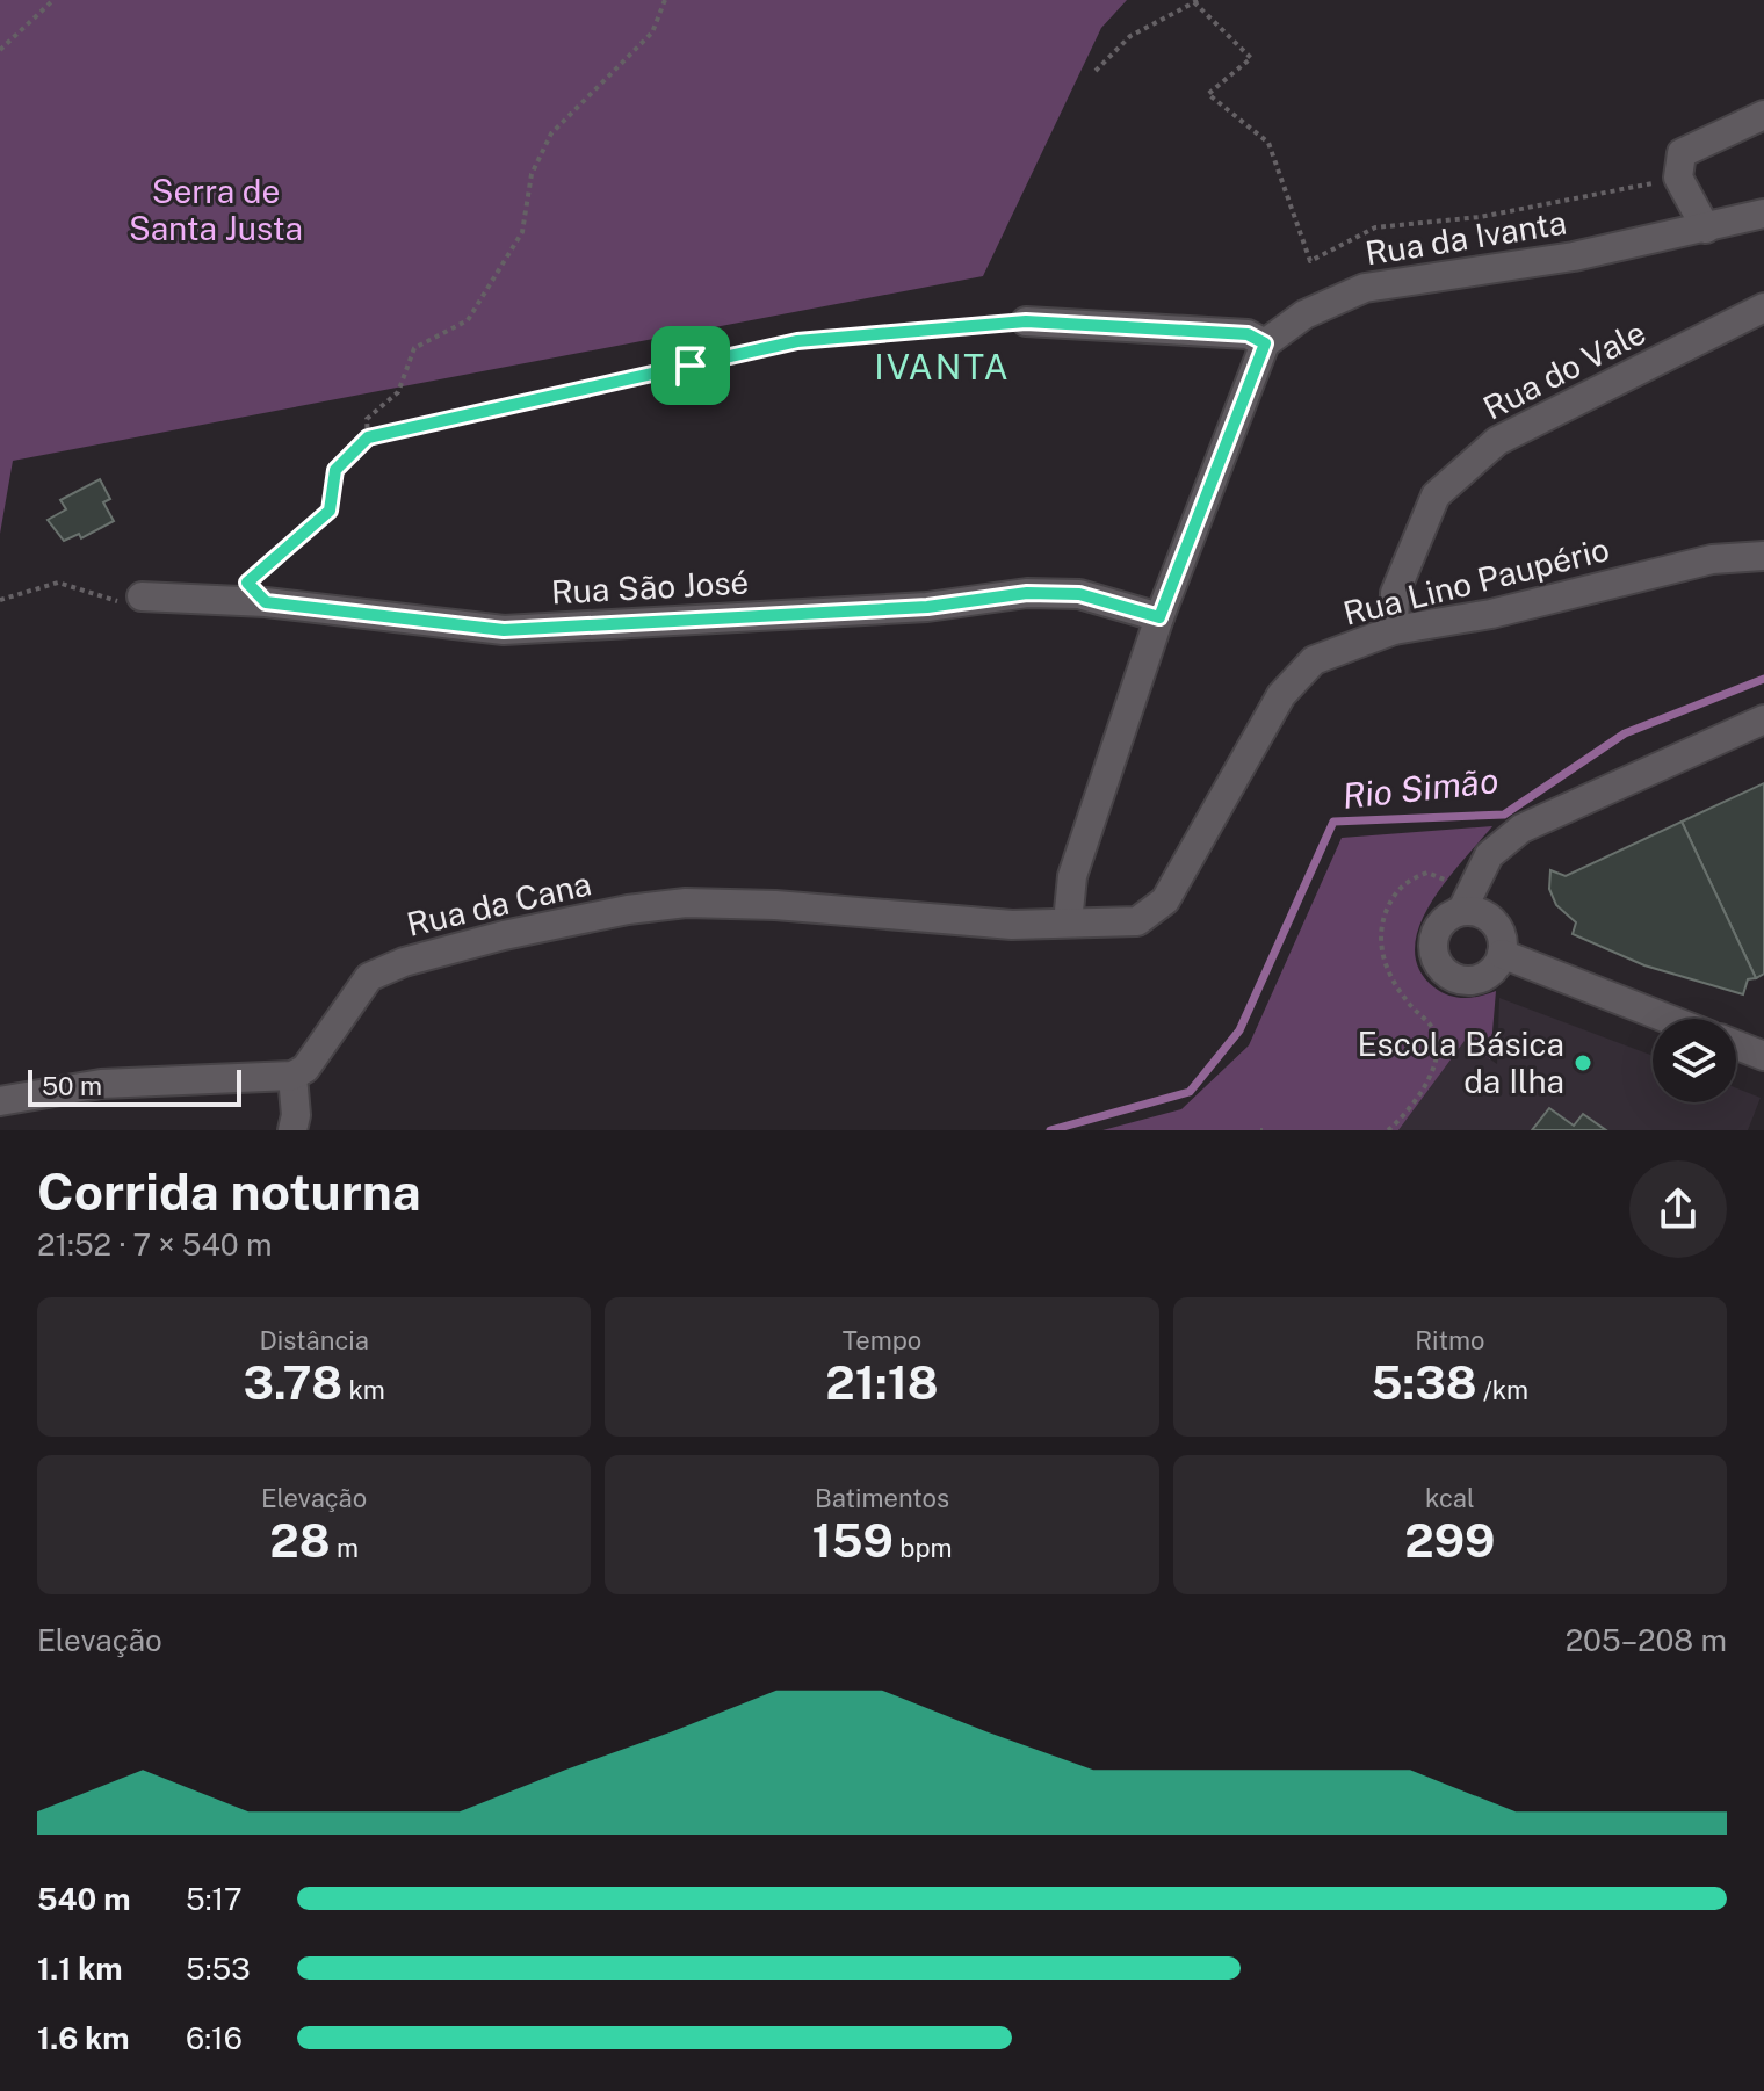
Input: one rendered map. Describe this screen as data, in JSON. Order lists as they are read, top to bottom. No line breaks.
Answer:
{"streets":{"street":["Rua da Ivanta","Rua do Vale","Rua Lino Paupério","Rua São José","Rua da Cana"]},"crossings":[["Rua do Vale","Rua Lino Paupério"],["Rua Lino Paupério","Rua da Cana"]],"districts":["IVANTA"],"water":["Rio Simão"],"parks":["Serra de Santa Justa"],"places":["Escola Básica da Ilha"],"scale_bar":"50 m","page":{"scale":"50 m","heading":["Corrida noturna","21:52 · 7 × 540 m"],"stats":[["Distância","3.78 km"],["Tempo","21:18"],["Ritmo","5:38 /km"],["Elevação","28 m"],["Batimentos","159 bpm"],["kcal","299"]],"chart":["Elevação","205–208 m"],"list":[{"name":"540 m","note":"5:17"},{"name":"1.1 km","note":"5:53"},{"name":"1.6 km","note":"6:16"}]}}
